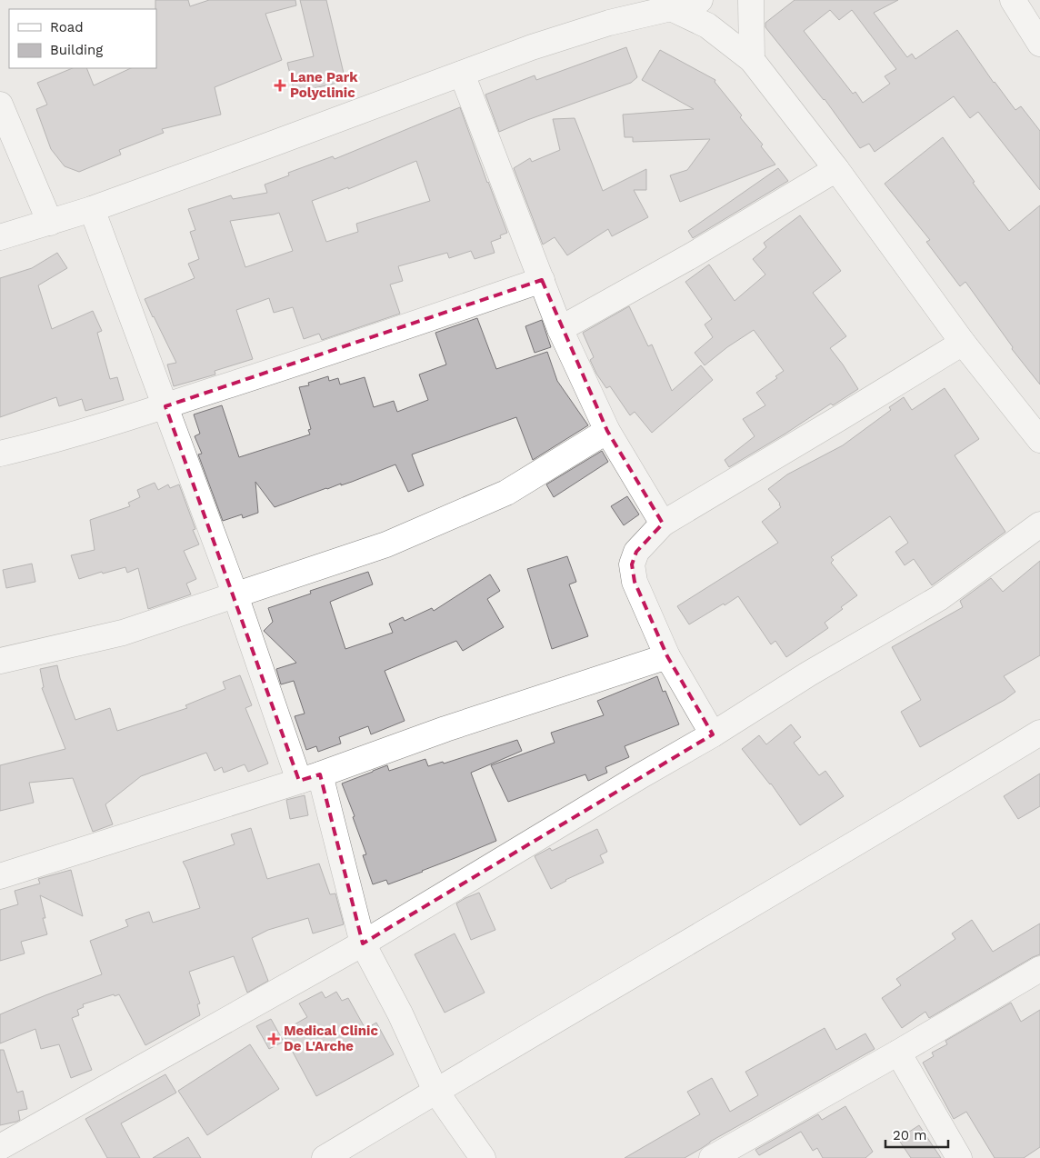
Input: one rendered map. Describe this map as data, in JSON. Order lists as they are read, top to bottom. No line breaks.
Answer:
{"places":{"health":["Lane Park Polyclinic","Medical Clinic De L'Arche"]},"legend":["Road","Building"],"scale_bar":"20 m"}
